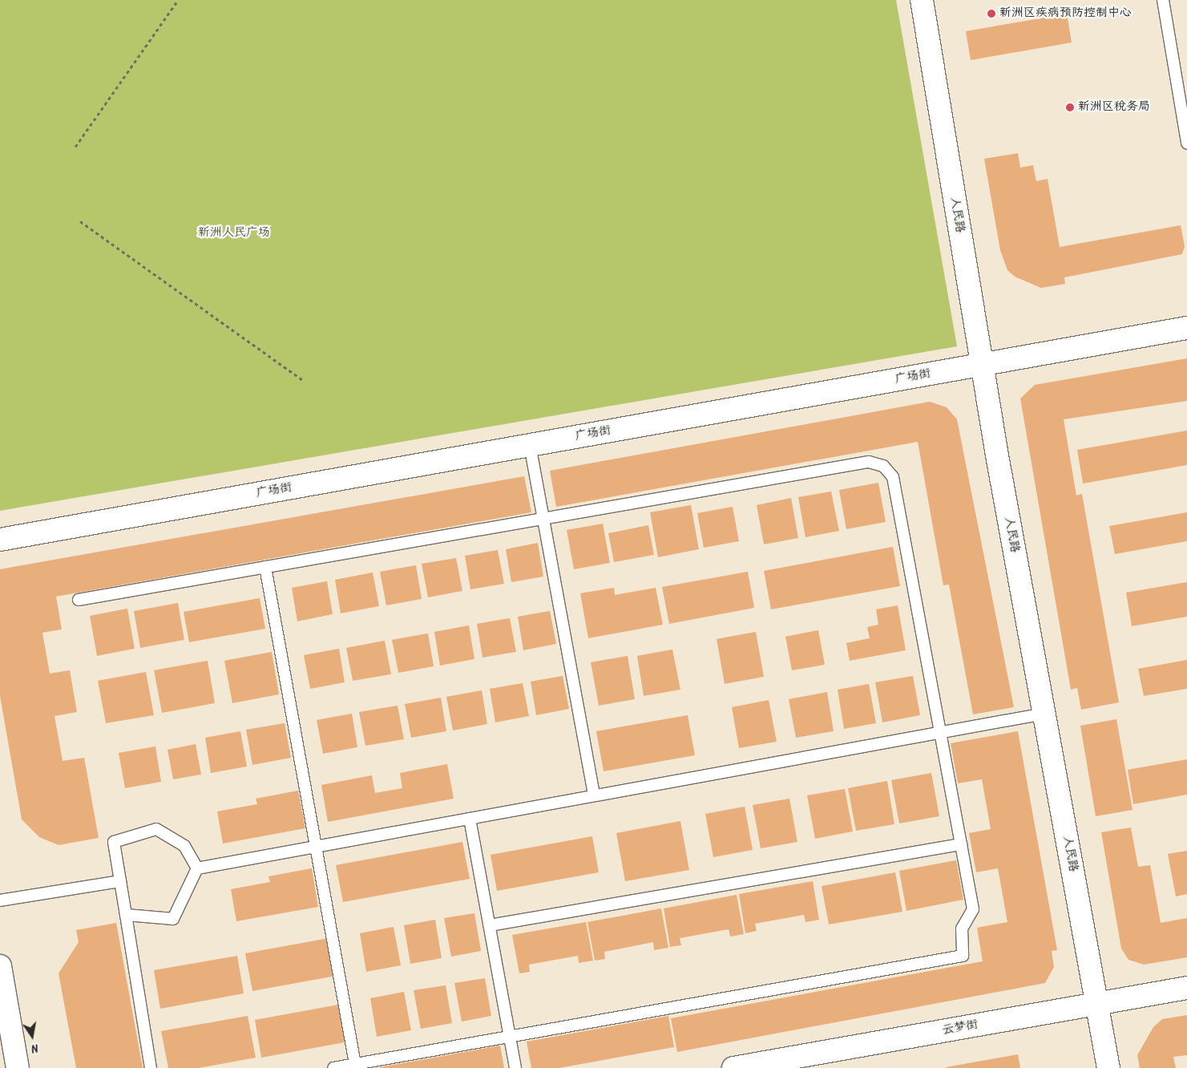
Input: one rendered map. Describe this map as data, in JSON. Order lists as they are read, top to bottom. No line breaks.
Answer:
{"streets":{"street":["人民路","广场街","云梦街"]},"crossings":[["人民路","广场街"],["人民路","云梦街"]],"parks":["新洲人民广场"],"places":["新洲区疾病预防控制中心","新洲区税务局"],"north":"bottom"}
